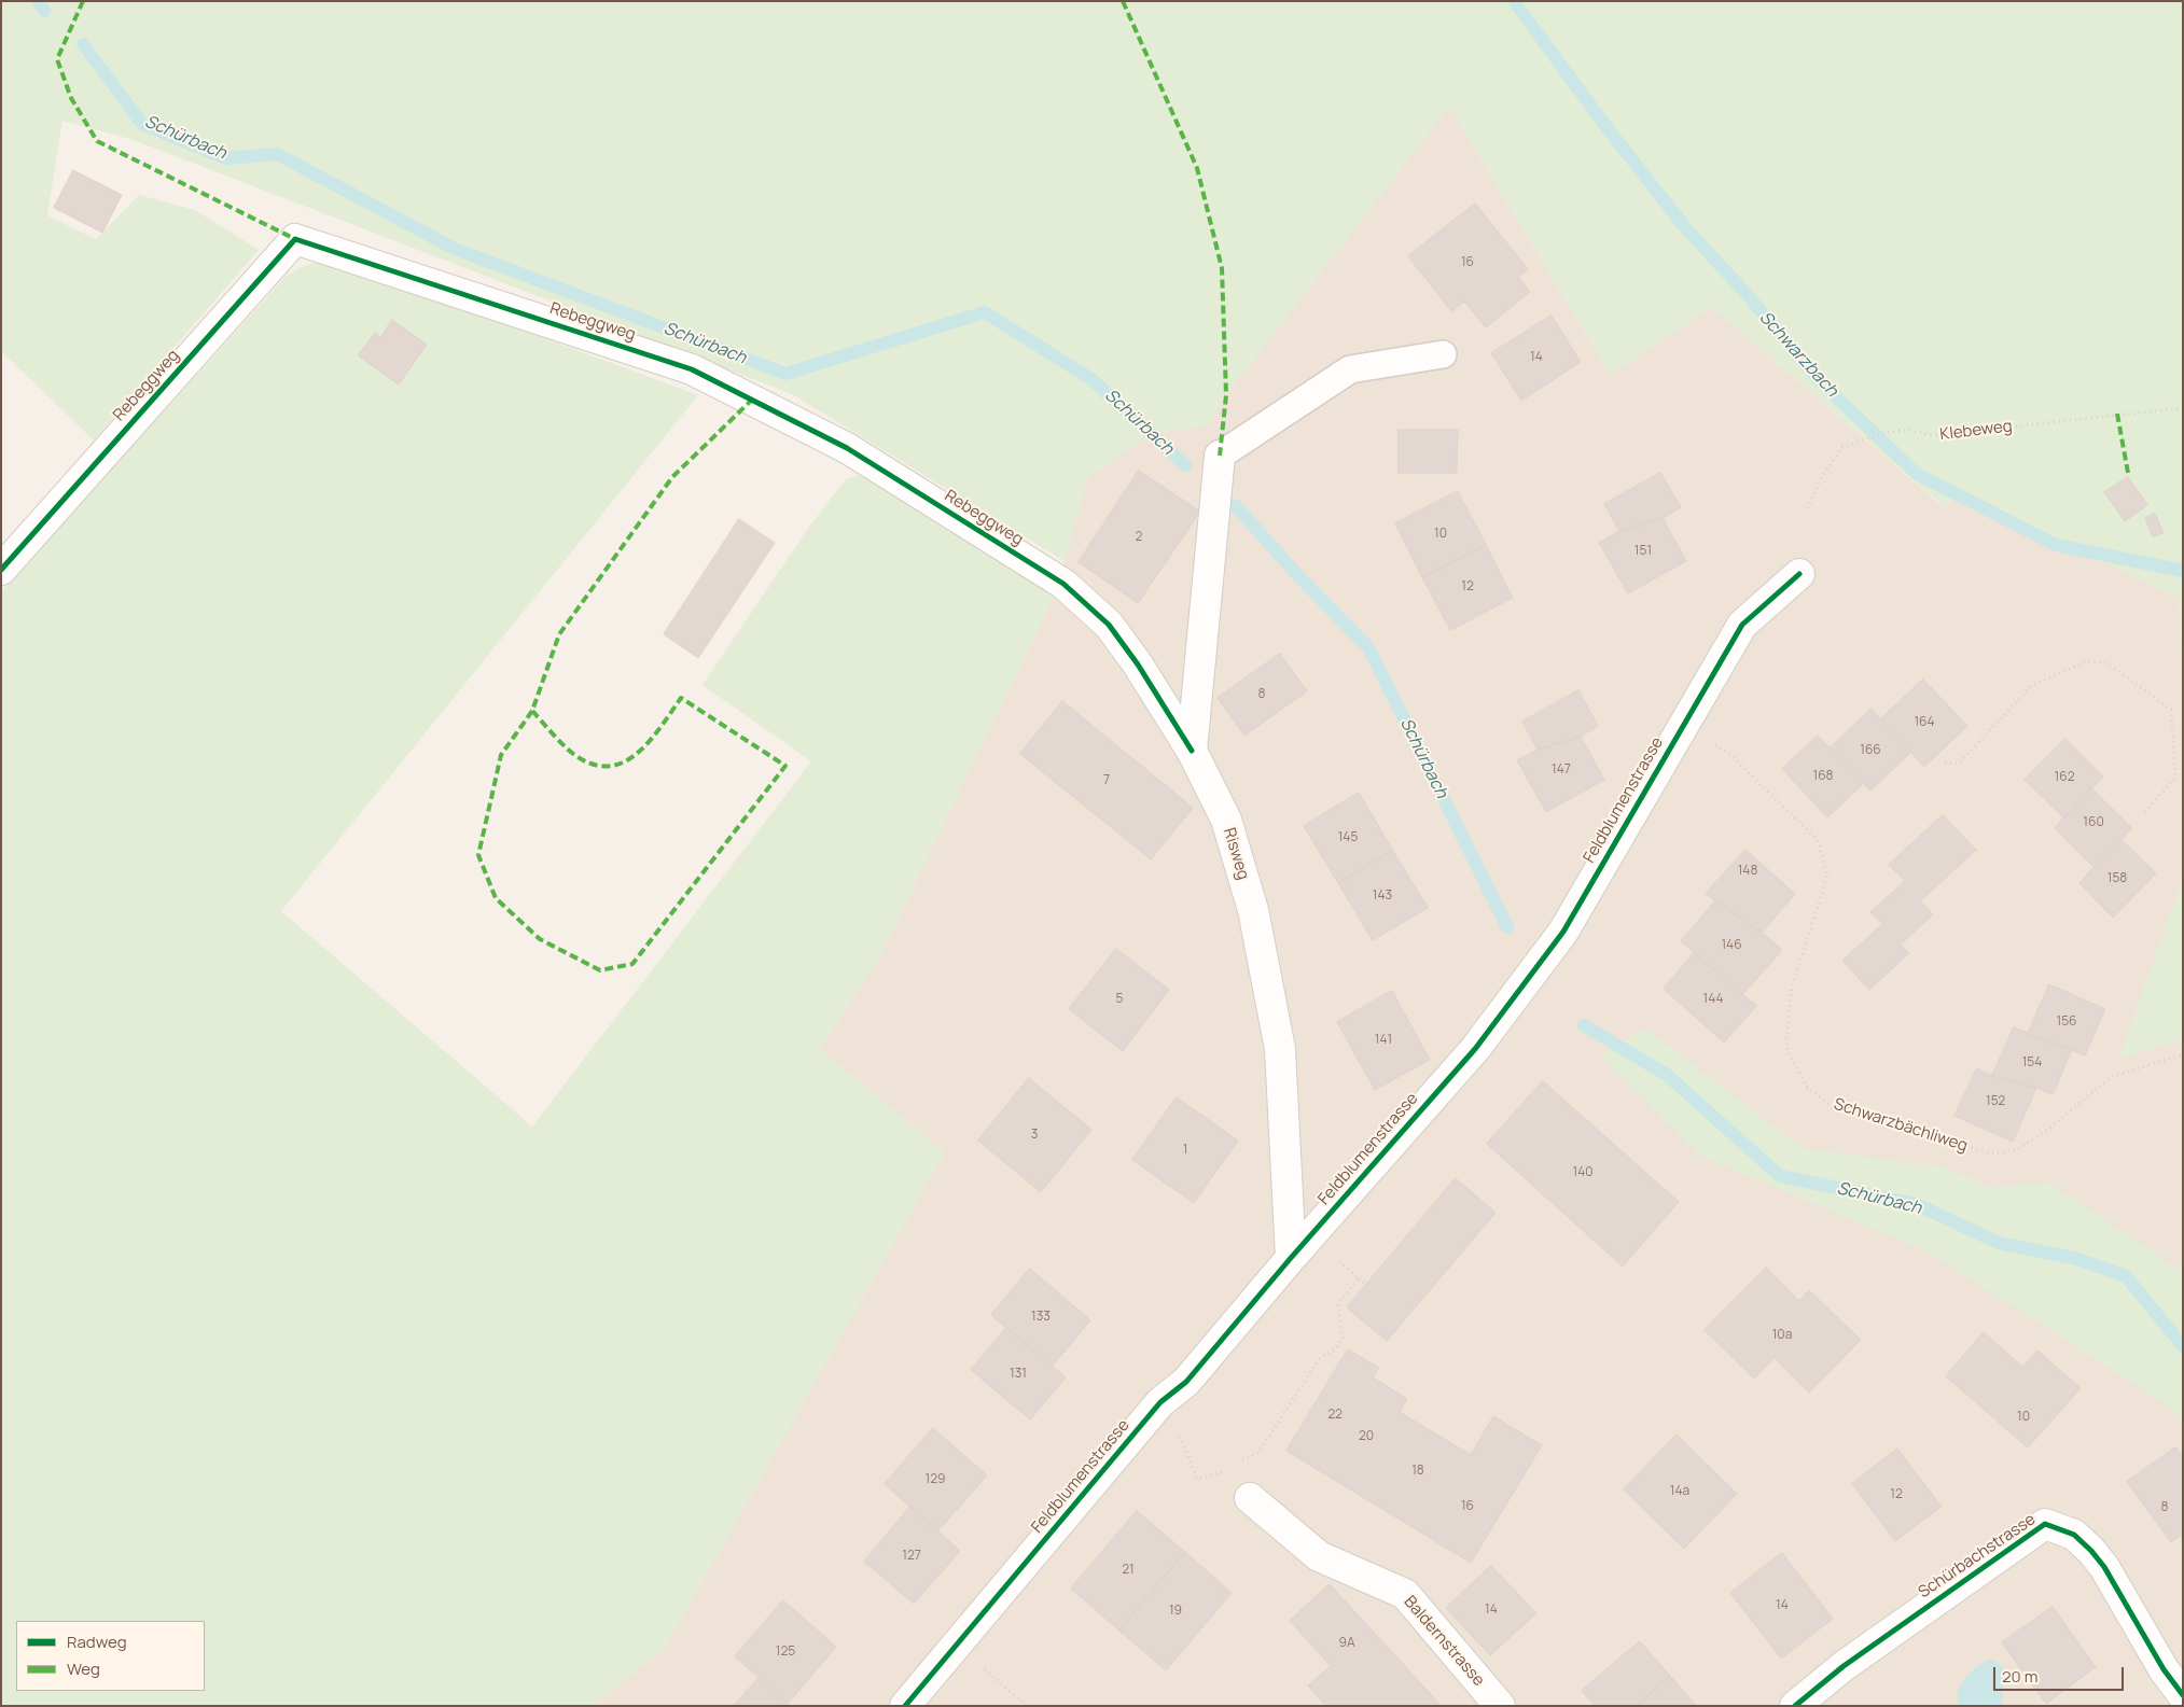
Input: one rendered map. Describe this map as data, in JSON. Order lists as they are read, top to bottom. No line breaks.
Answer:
{"streets":{"street":["Rebeggweg","Feldblumenstrasse","Risweg","Schürbachstrasse","Baldernstrasse"],"path":["Klebeweg","Schwarzbächliweg"]},"crossings":[["Rebeggweg","Risweg"],["Feldblumenstrasse","Risweg"]],"water":["Schürbach","Schwarzbach"],"house_numbers":["16","14","10","2","151","12","8","164","166","147","168","162","7","160","145","148","158","143","146","5","144","156","141","154","152","3","1","140","133","10a","131","22","10","20","18","129","14a","12","16","8","127","21","14","14","19","9A","125"],"legend":["Radweg","Weg"],"scale_bar":"20 m"}
